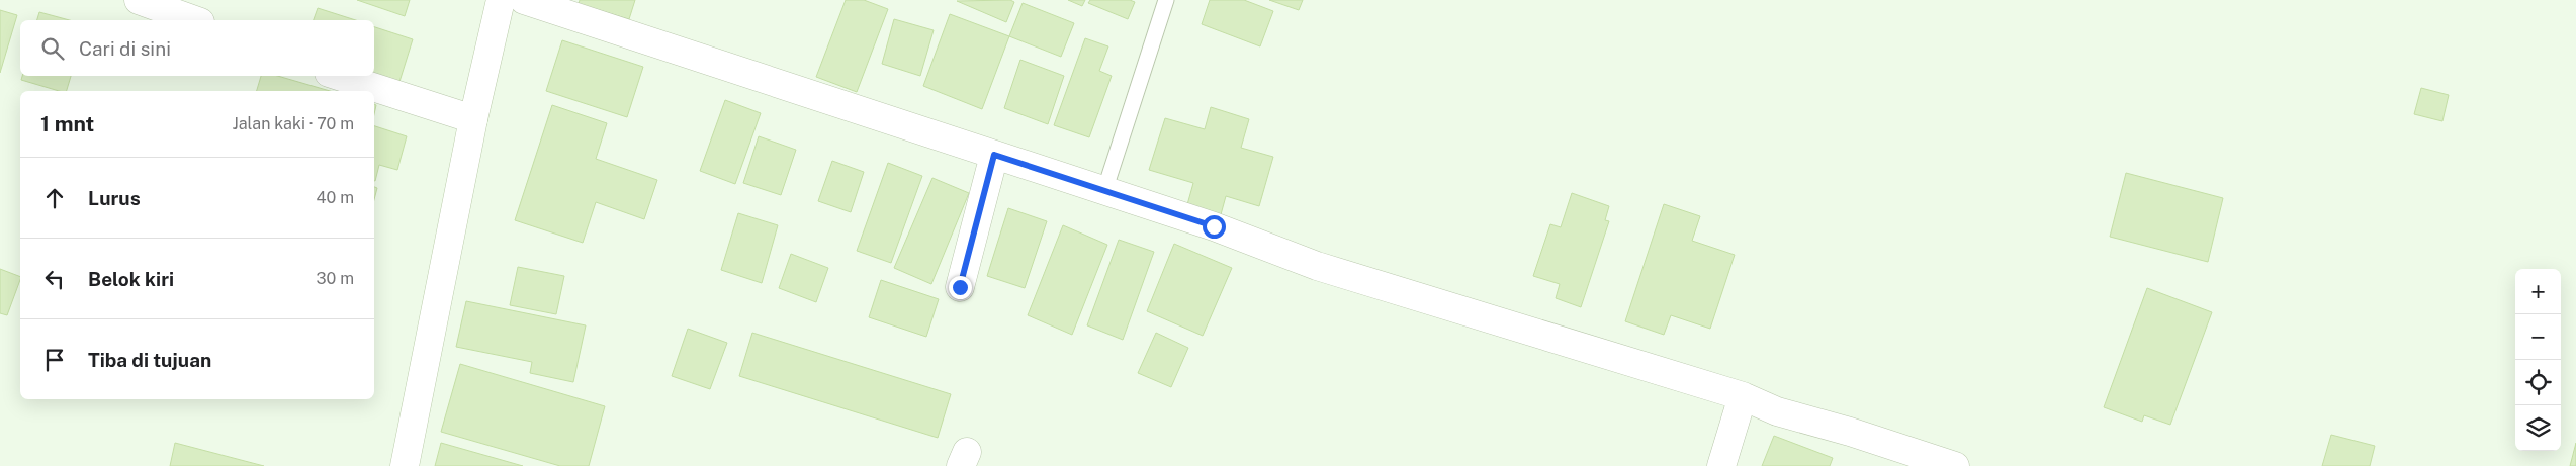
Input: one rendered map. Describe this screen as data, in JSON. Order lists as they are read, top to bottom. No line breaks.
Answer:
{"page":{"search":"Cari di sini","heading":["1 mnt","Jalan kaki · 70 m"],"list":[["Lurus","40 m"],["Belok kiri","30 m"],"Tiba di tujuan"],"map_buttons":["+","−"]}}
